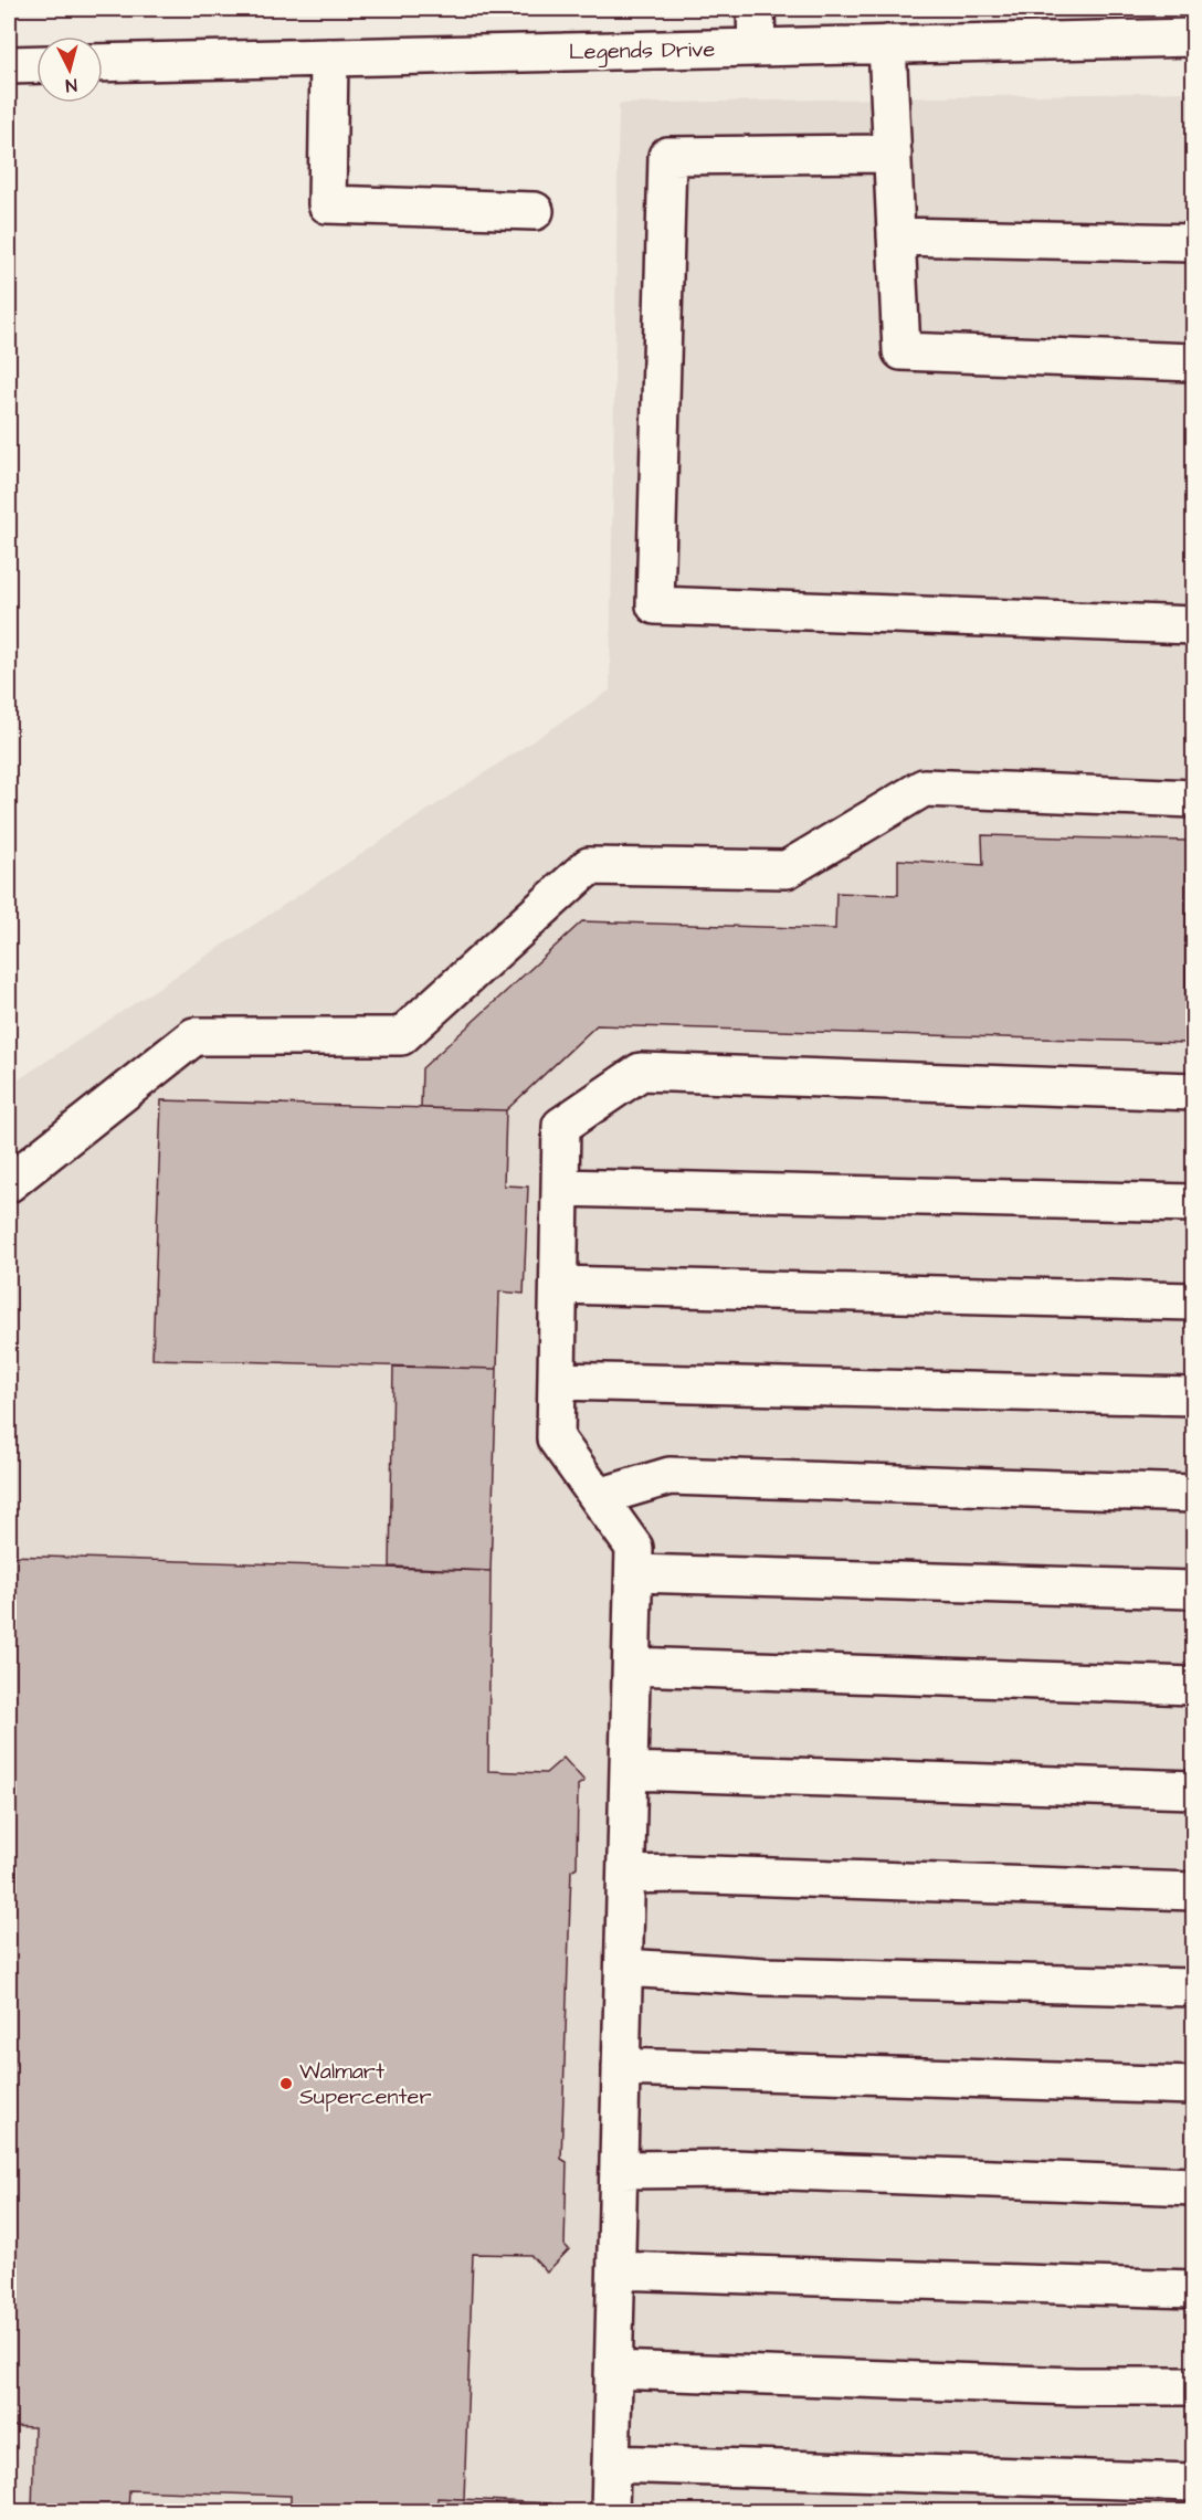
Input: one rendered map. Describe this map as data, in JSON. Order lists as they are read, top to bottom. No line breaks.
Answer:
{"streets":{"street":["Legends Drive"]},"places":["Walmart Supercenter"],"north":"bottom"}
